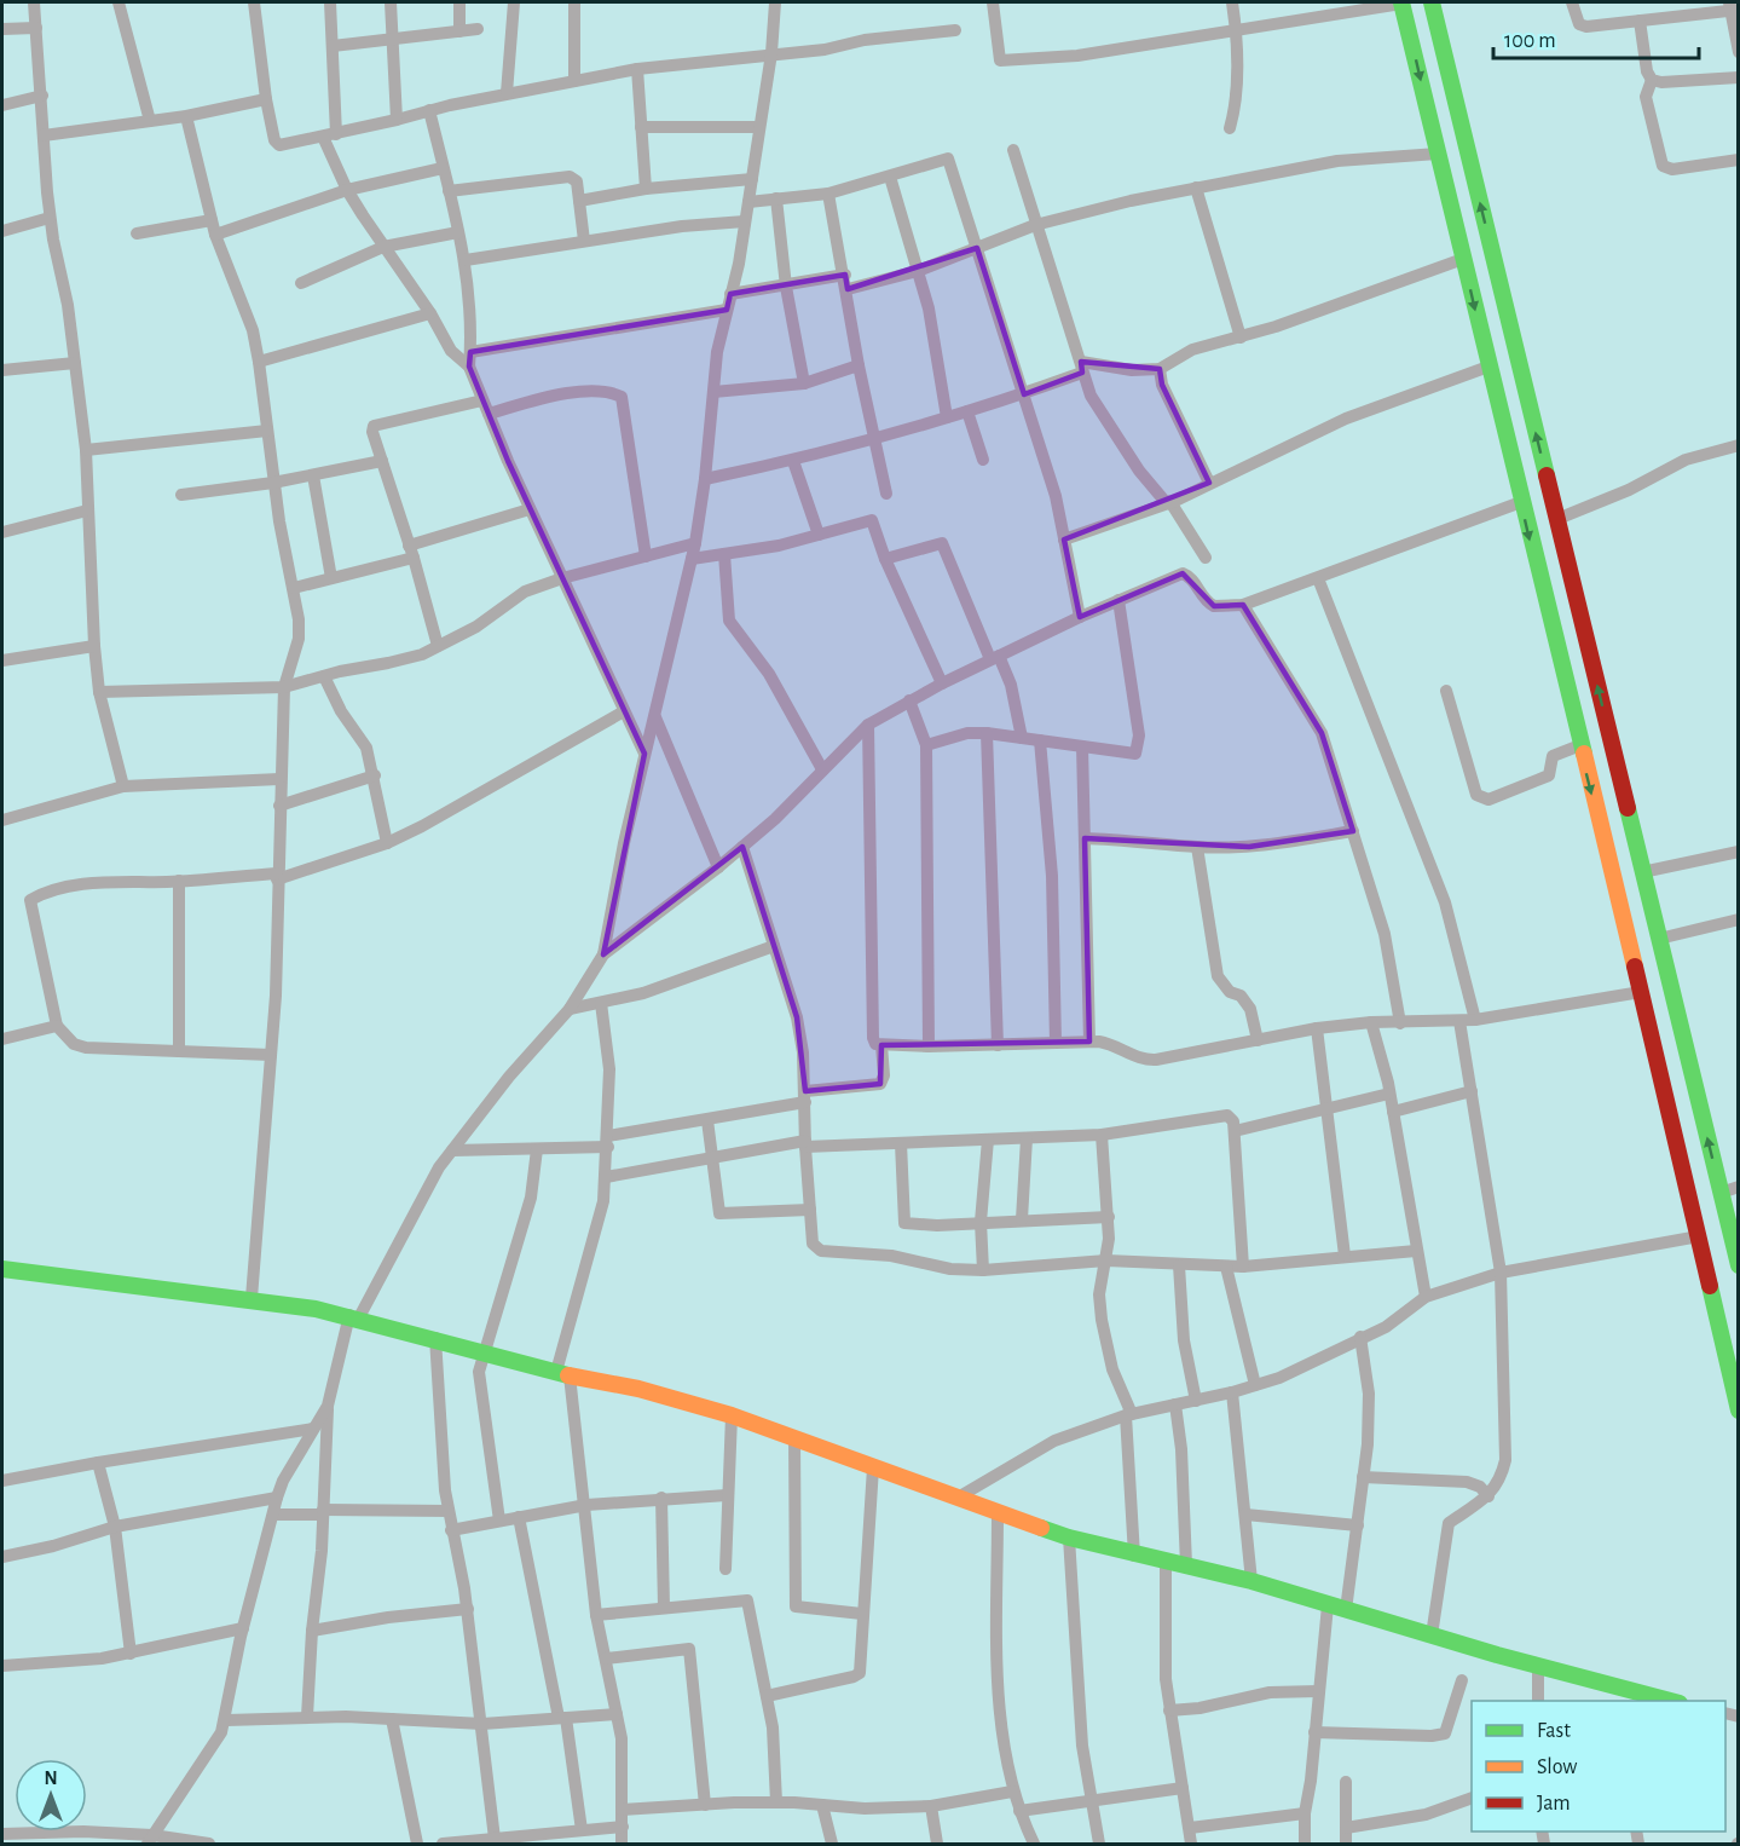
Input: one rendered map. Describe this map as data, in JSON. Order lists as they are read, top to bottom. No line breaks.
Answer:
{"legend":["Fast","Slow","Jam"],"scale_bar":"100 m","north":"top"}
